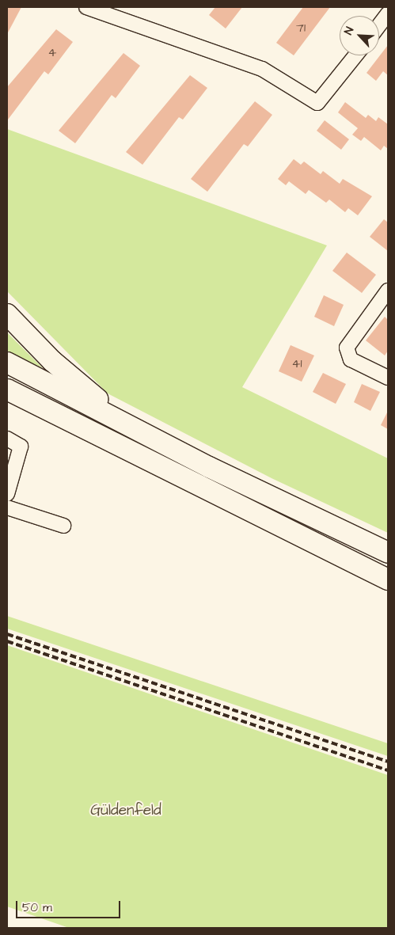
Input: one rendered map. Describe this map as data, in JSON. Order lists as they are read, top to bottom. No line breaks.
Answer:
{"parks":["Güldenfeld"],"house_numbers":["71","4","41"],"scale_bar":"50 m","north":"top left"}
